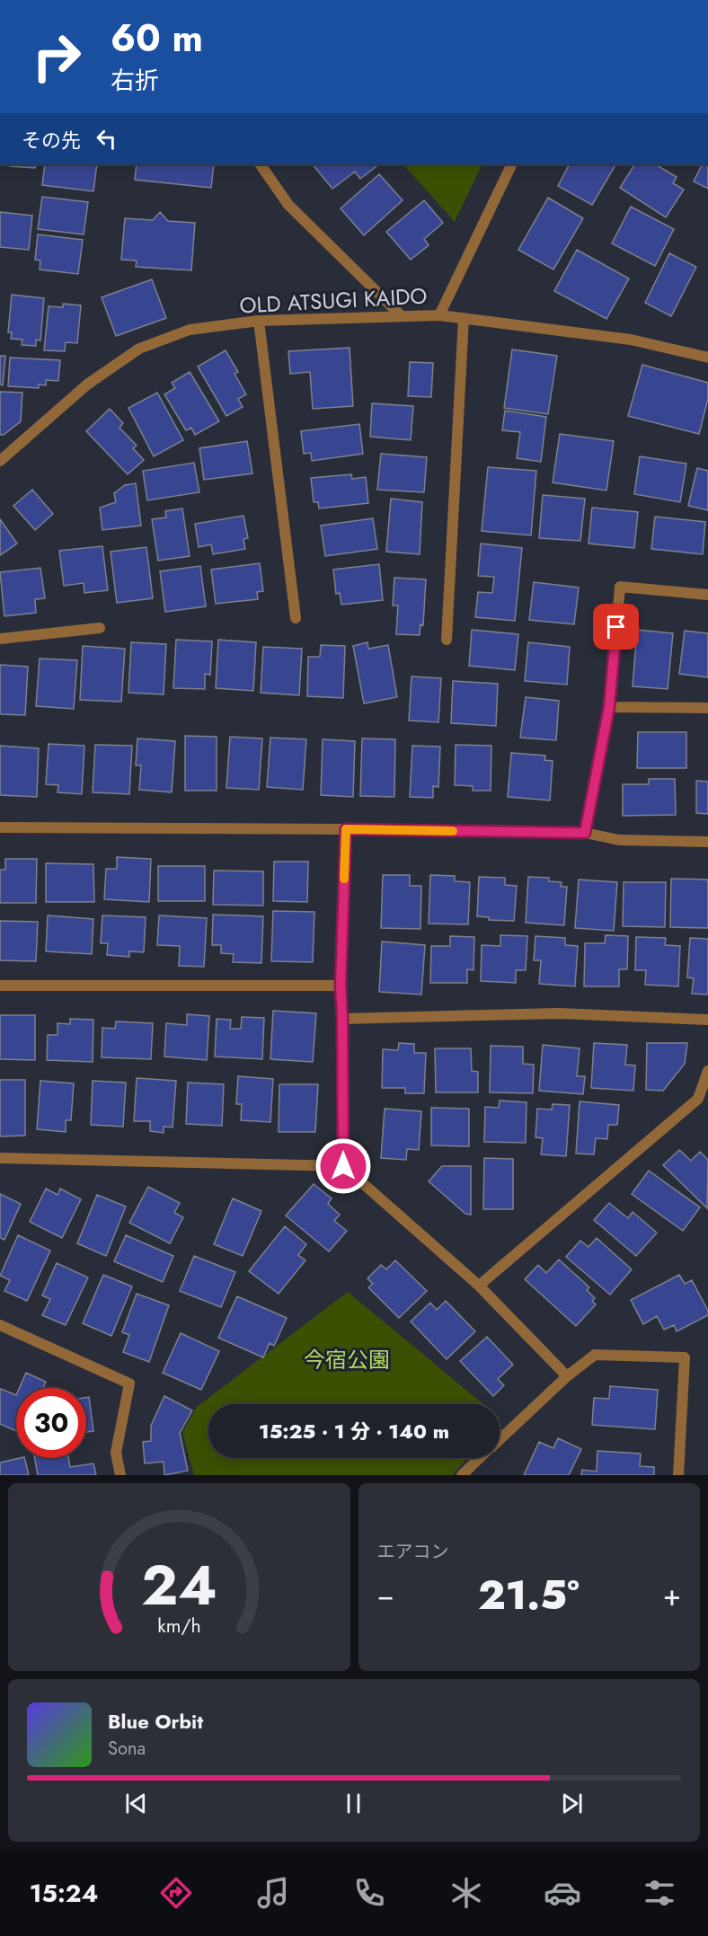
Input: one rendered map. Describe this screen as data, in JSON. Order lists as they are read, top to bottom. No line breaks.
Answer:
{"streets":{"street":["OLD ATSUGI KAIDO"]},"parks":["今宿公園"],"page":{"turn":["60 m","右折"],"then":"その先","limit":"30","trip":"15:25 · 1 分 · 140 m","tile":"エアコン","heat":["−","21.5°","+"],"song":["Blue Orbit","Sona"],"tabs":"15:24","gauge":["24","km/h"]}}
